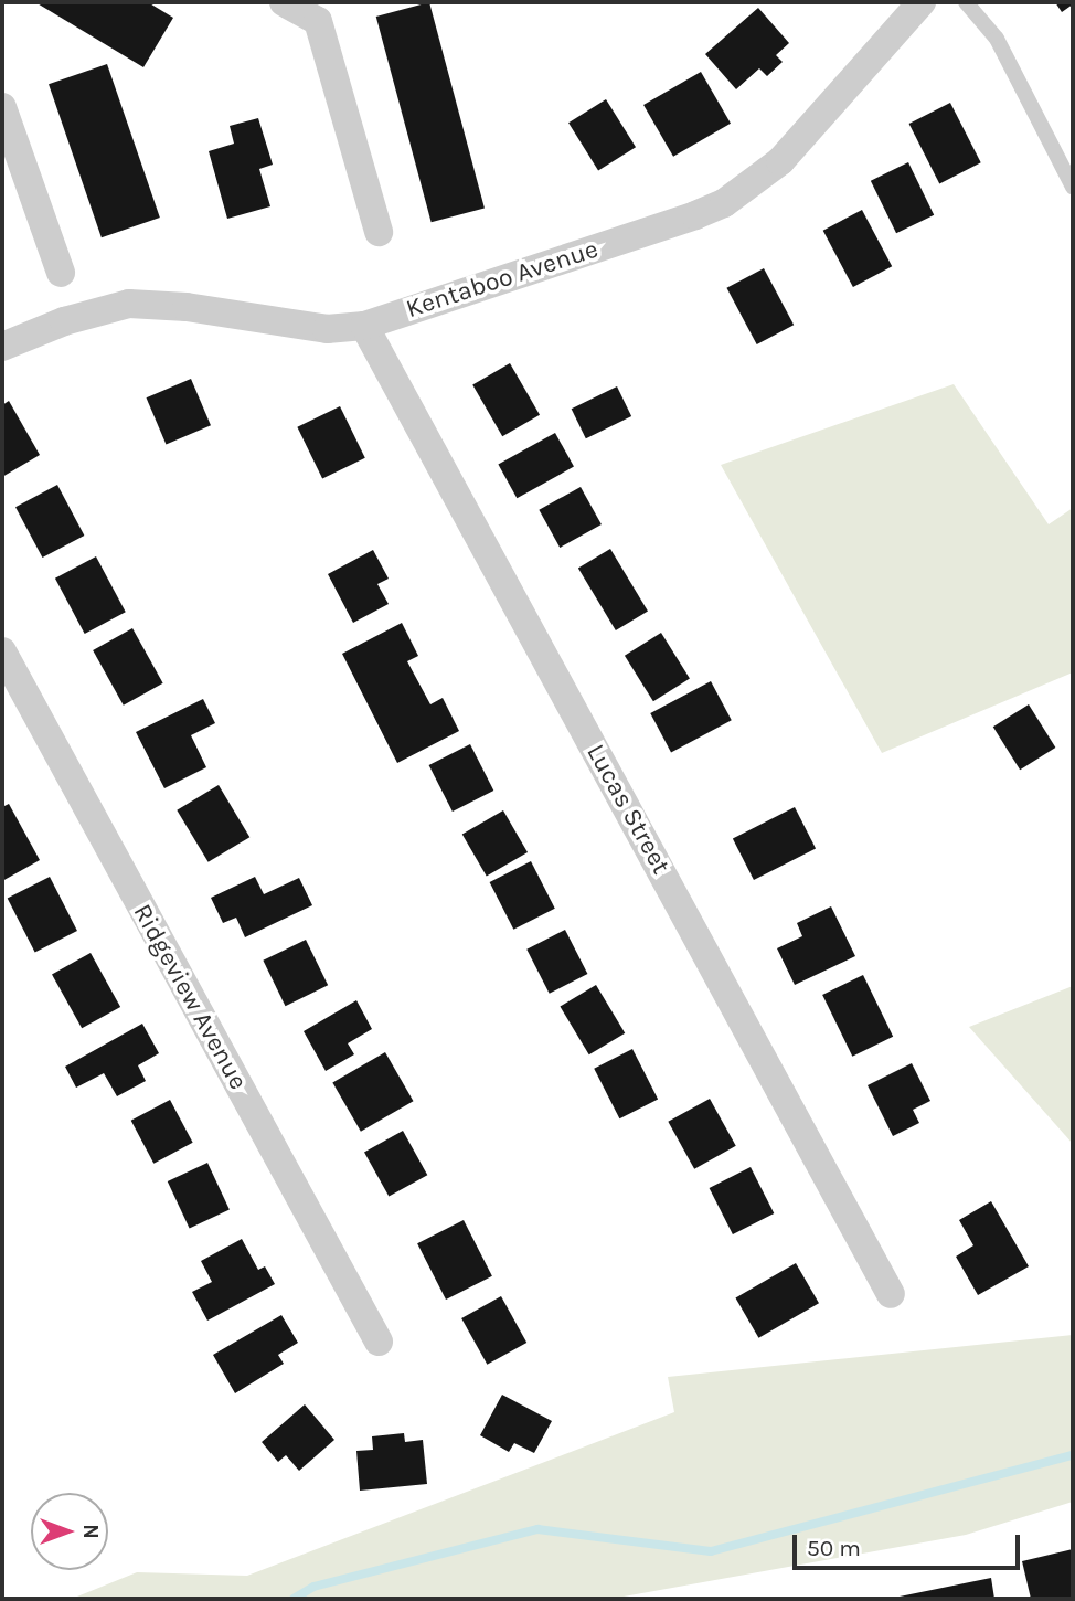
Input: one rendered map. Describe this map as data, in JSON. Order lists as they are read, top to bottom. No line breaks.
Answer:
{"streets":{"street":["Kentaboo Avenue","Lucas Street","Ridgeview Avenue"]},"crossings":[["Kentaboo Avenue","Lucas Street"]],"scale_bar":"50 m","north":"right"}
